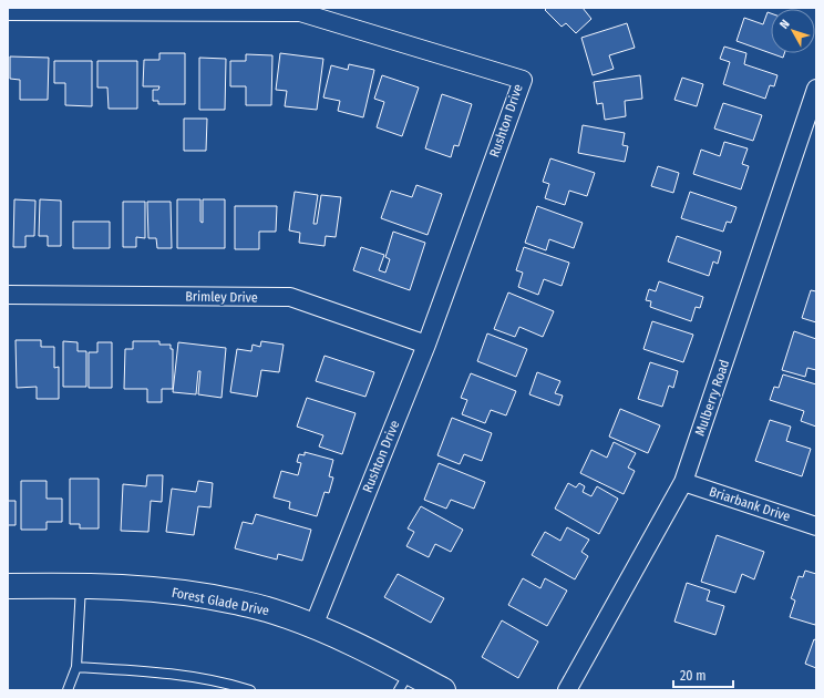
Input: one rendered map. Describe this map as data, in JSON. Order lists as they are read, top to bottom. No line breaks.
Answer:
{"streets":{"street":["Rushton Drive","Brimley Drive","Mulberry Road","Briarbank Drive","Forest Glade Drive"]},"crossings":[["Rushton Drive","Brimley Drive"],["Rushton Drive","Forest Glade Drive"],["Mulberry Road","Briarbank Drive"]],"scale_bar":"20 m","north":"top left"}
